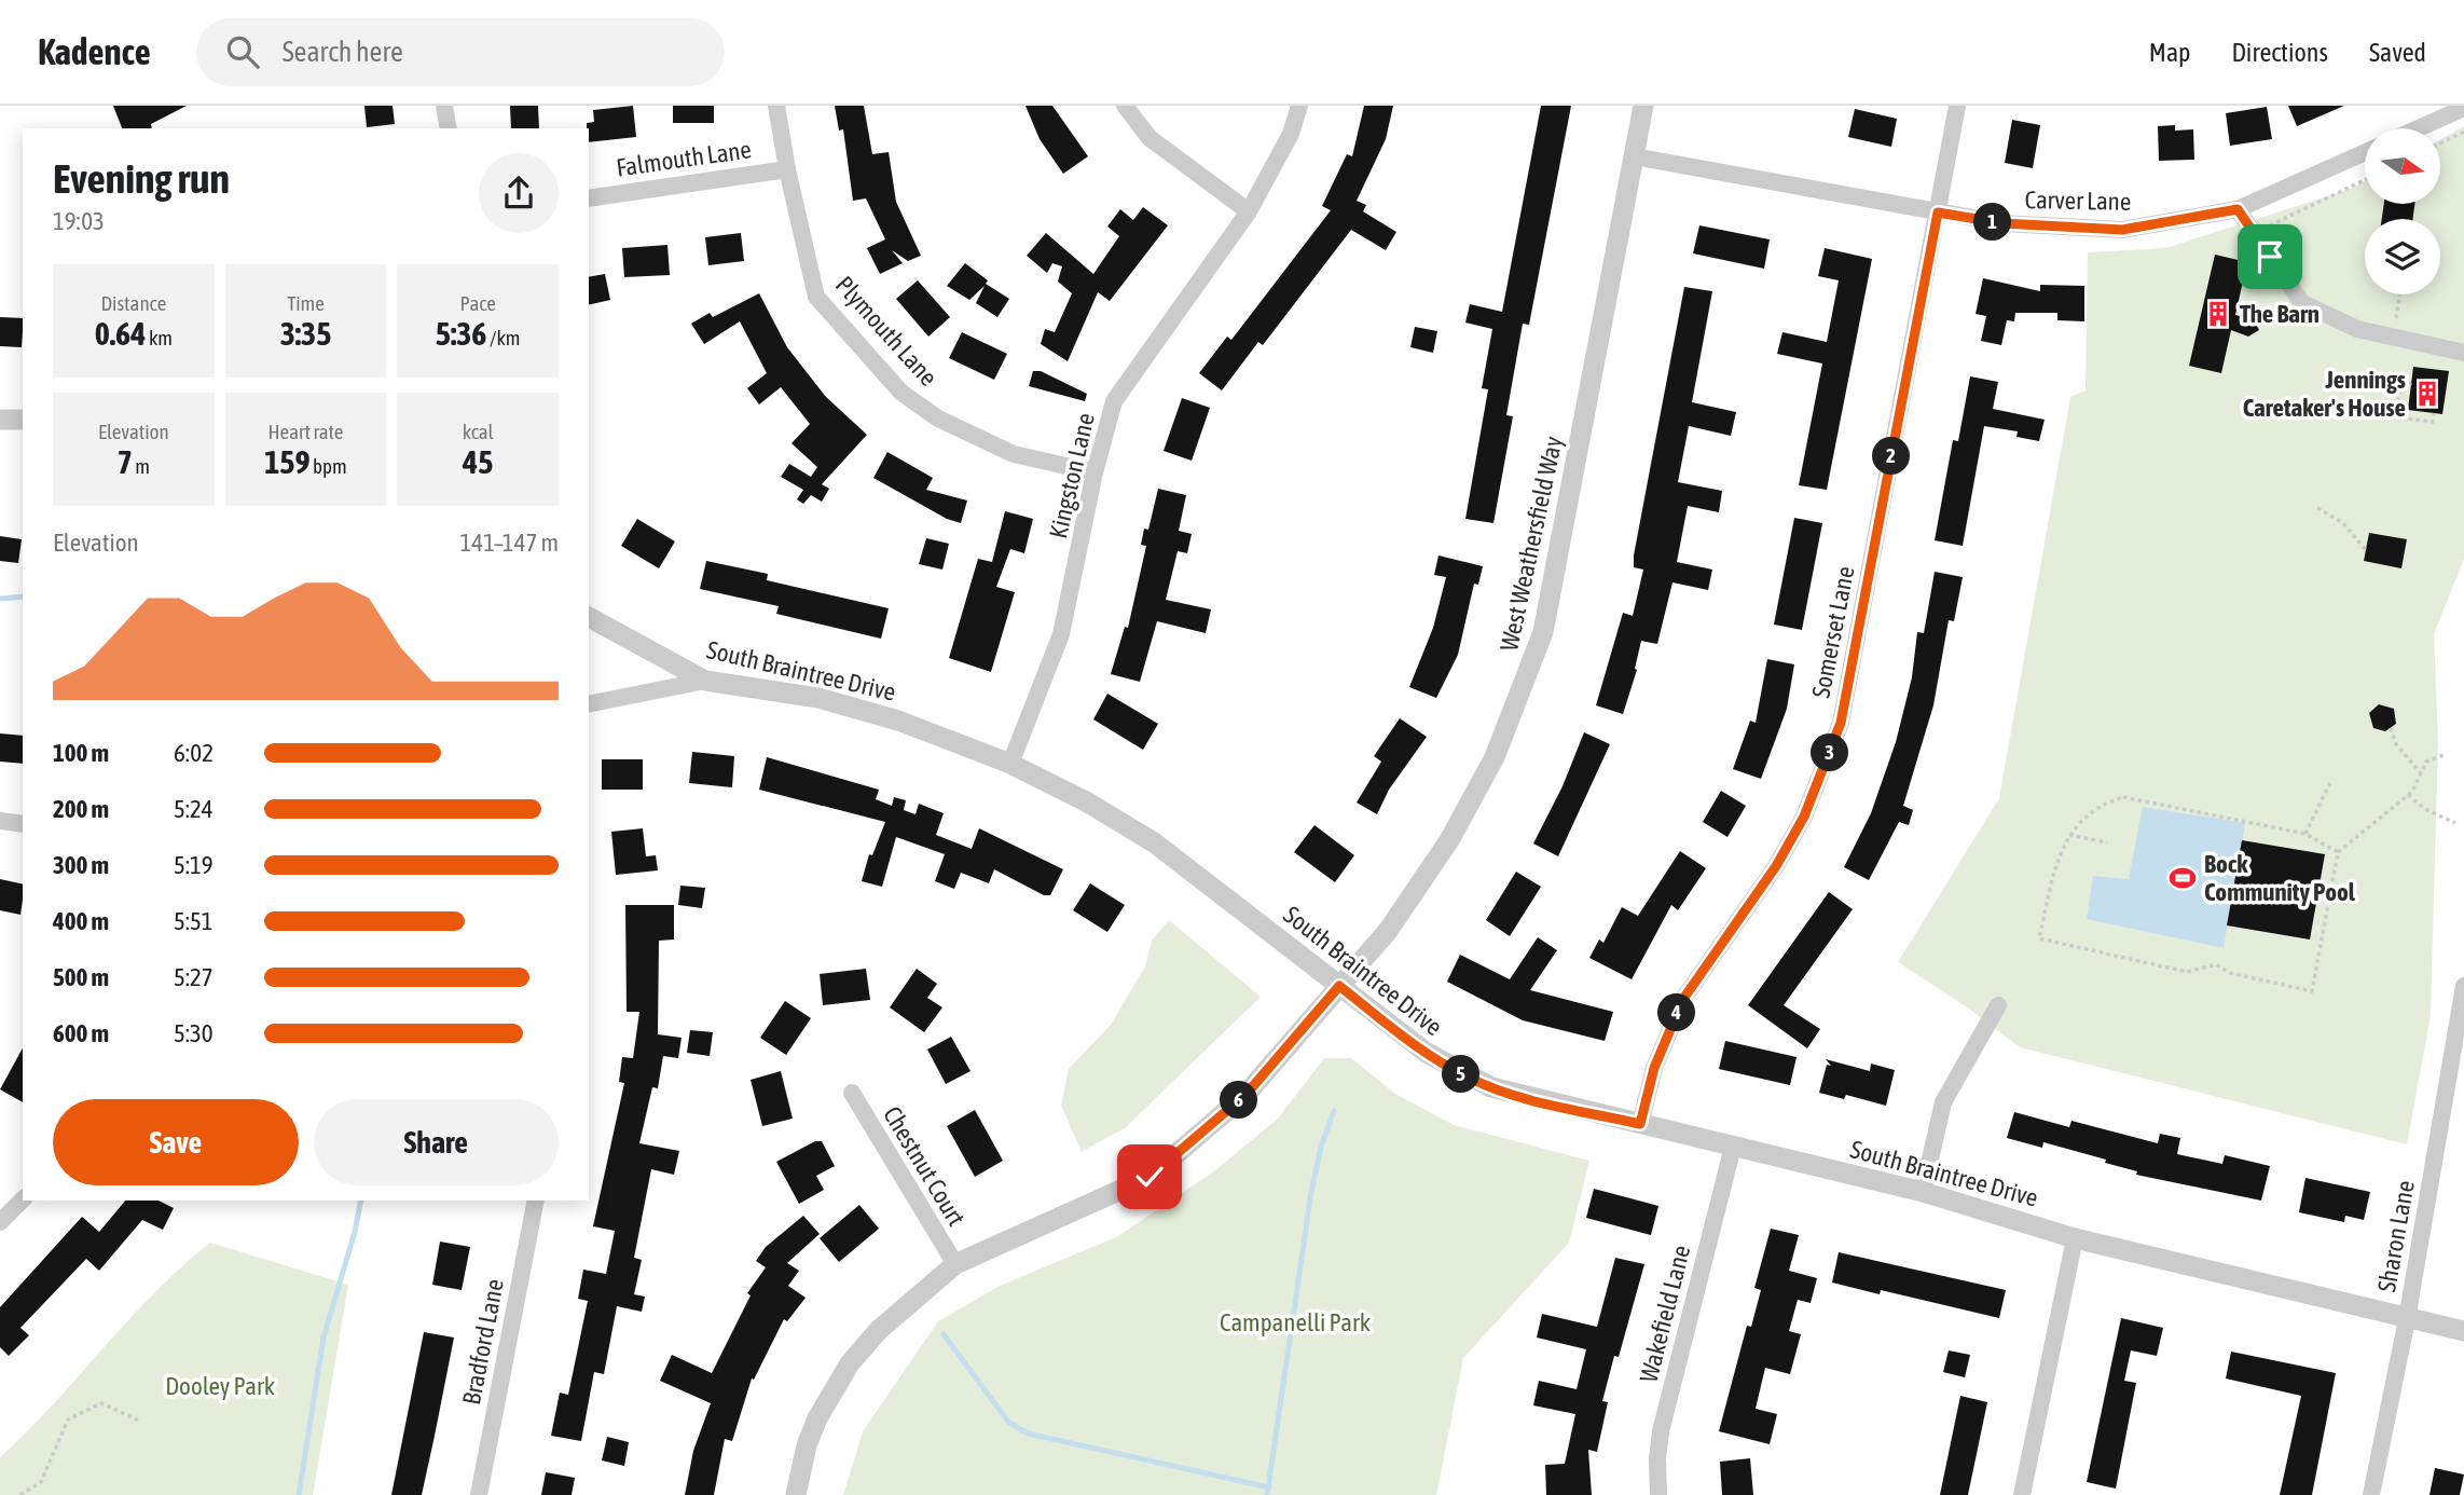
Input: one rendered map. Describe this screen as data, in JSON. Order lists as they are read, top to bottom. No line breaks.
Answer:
{"streets":{"street":["Falmouth Lane","Carver Lane","Plymouth Lane","Kingston Lane","West Weathersfield Way","Somerset Lane","South Braintree Drive","Chestnut Court","Sharon Lane","Wakefield Lane","Bradford Lane"]},"crossings":[["Falmouth Lane","Plymouth Lane"],["Carver Lane","West Weathersfield Way"],["Carver Lane","Somerset Lane"],["Plymouth Lane","Kingston Lane"],["Kingston Lane","South Braintree Drive"],["West Weathersfield Way","South Braintree Drive"],["West Weathersfield Way","Chestnut Court"],["Somerset Lane","South Braintree Drive"],["South Braintree Drive","Sharon Lane"],["South Braintree Drive","Wakefield Lane"]],"parks":["Campanelli Park","Dooley Park"],"places":{"building":["The Barn","Jennings Caretaker's House"],"sports":["Bock Community Pool"]},"north":"right","page":{"header":"Kadence","search":"Search here","nav":["Map","Directions","Saved"],"heading":["Evening run","19:03"],"pins":["1","2","3","4","5","6"],"stats":[["Distance","0.64 km"],["Time","3:35"],["Pace","5:36 /km"],["Elevation","7 m"],["Heart rate","159 bpm"],["kcal","45"]],"chart":["Elevation","141–147 m"],"list":[{"name":"100 m","note":"6:02"},{"name":"200 m","note":"5:24"},{"name":"300 m","note":"5:19"},{"name":"400 m","note":"5:51"},{"name":"500 m","note":"5:27"},{"name":"600 m","note":"5:30"}],"buttons":["Save","Share"]}}
